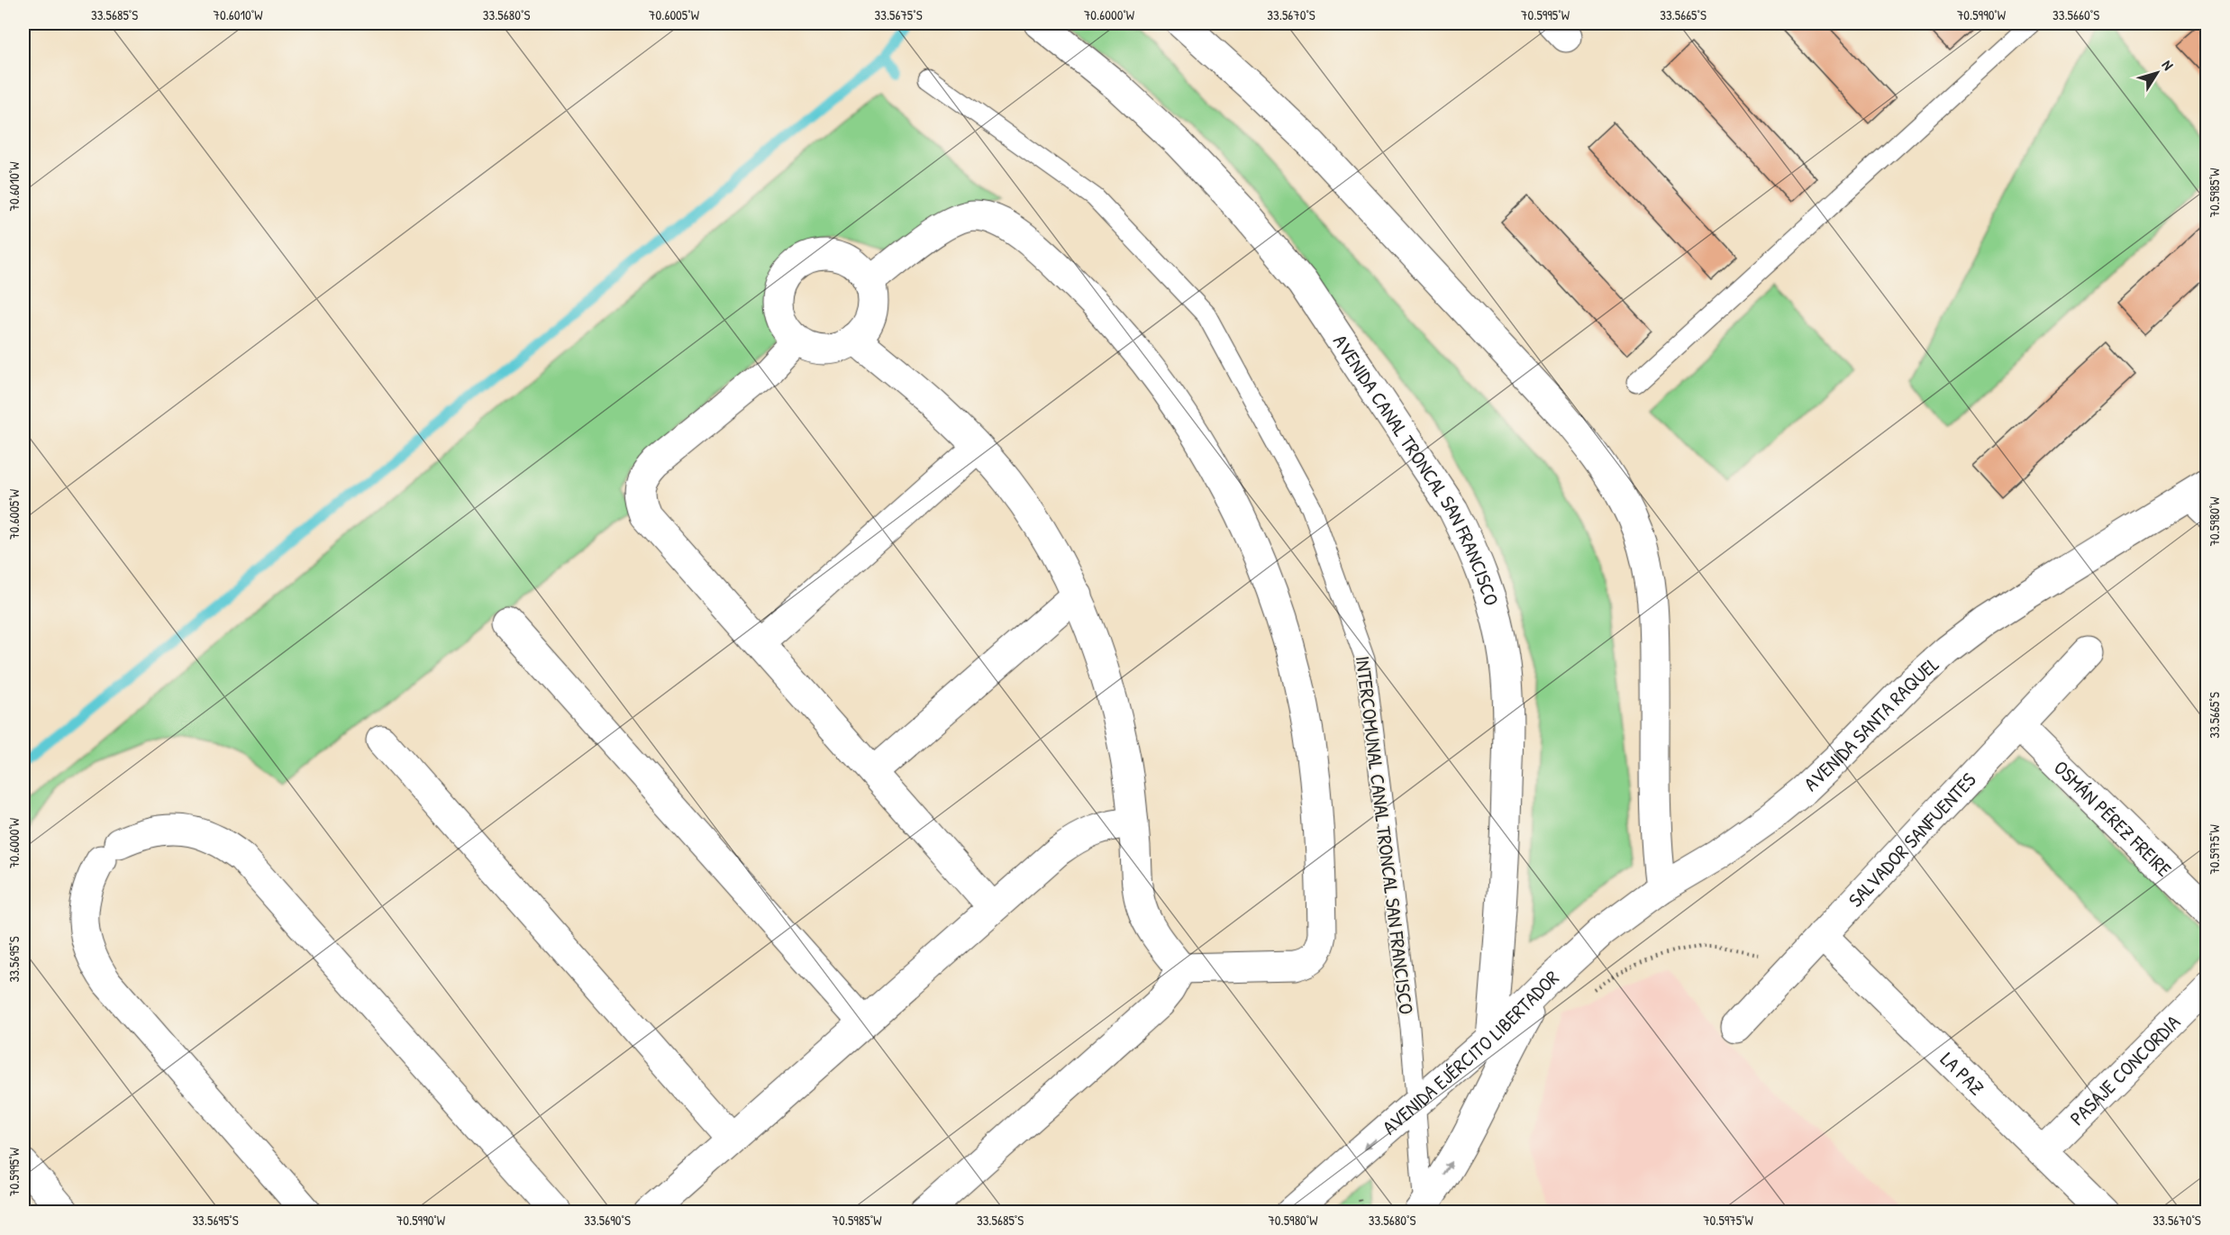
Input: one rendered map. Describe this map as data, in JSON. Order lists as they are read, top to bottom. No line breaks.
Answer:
{"streets":{"street":["AVENIDA CANAL TRONCAL SAN FRANCISCO","AVENIDA SANTA RAQUEL","OSMÁN PÉREZ FREIRE","SALVADOR SANFUENTES","AVENIDA EJÉRCITO LIBERTADOR","PASAJE CONCORDIA","LA PAZ"],"lane":["INTERCOMUNAL CANAL TRONCAL SAN FRANCISCO"]},"crossings":[["AVENIDA CANAL TRONCAL SAN FRANCISCO","AVENIDA EJÉRCITO LIBERTADOR"],["AVENIDA SANTA RAQUEL","AVENIDA EJÉRCITO LIBERTADOR"],["OSMÁN PÉREZ FREIRE","SALVADOR SANFUENTES"],["INTERCOMUNAL CANAL TRONCAL SAN FRANCISCO","AVENIDA EJÉRCITO LIBERTADOR"],["SALVADOR SANFUENTES","LA PAZ"],["PASAJE CONCORDIA","LA PAZ"]],"north":"top right","coordinates":["33.5685°S","70.6010°W","33.5680°S","70.6005°W","33.5675°S","70.6000°W","33.5670°S","70.5995°W","33.5665°S","70.5990°W","33.5660°S","70.5985°W","70.5980°W","70.5975°W","33.5695°S","33.5690°S"]}
